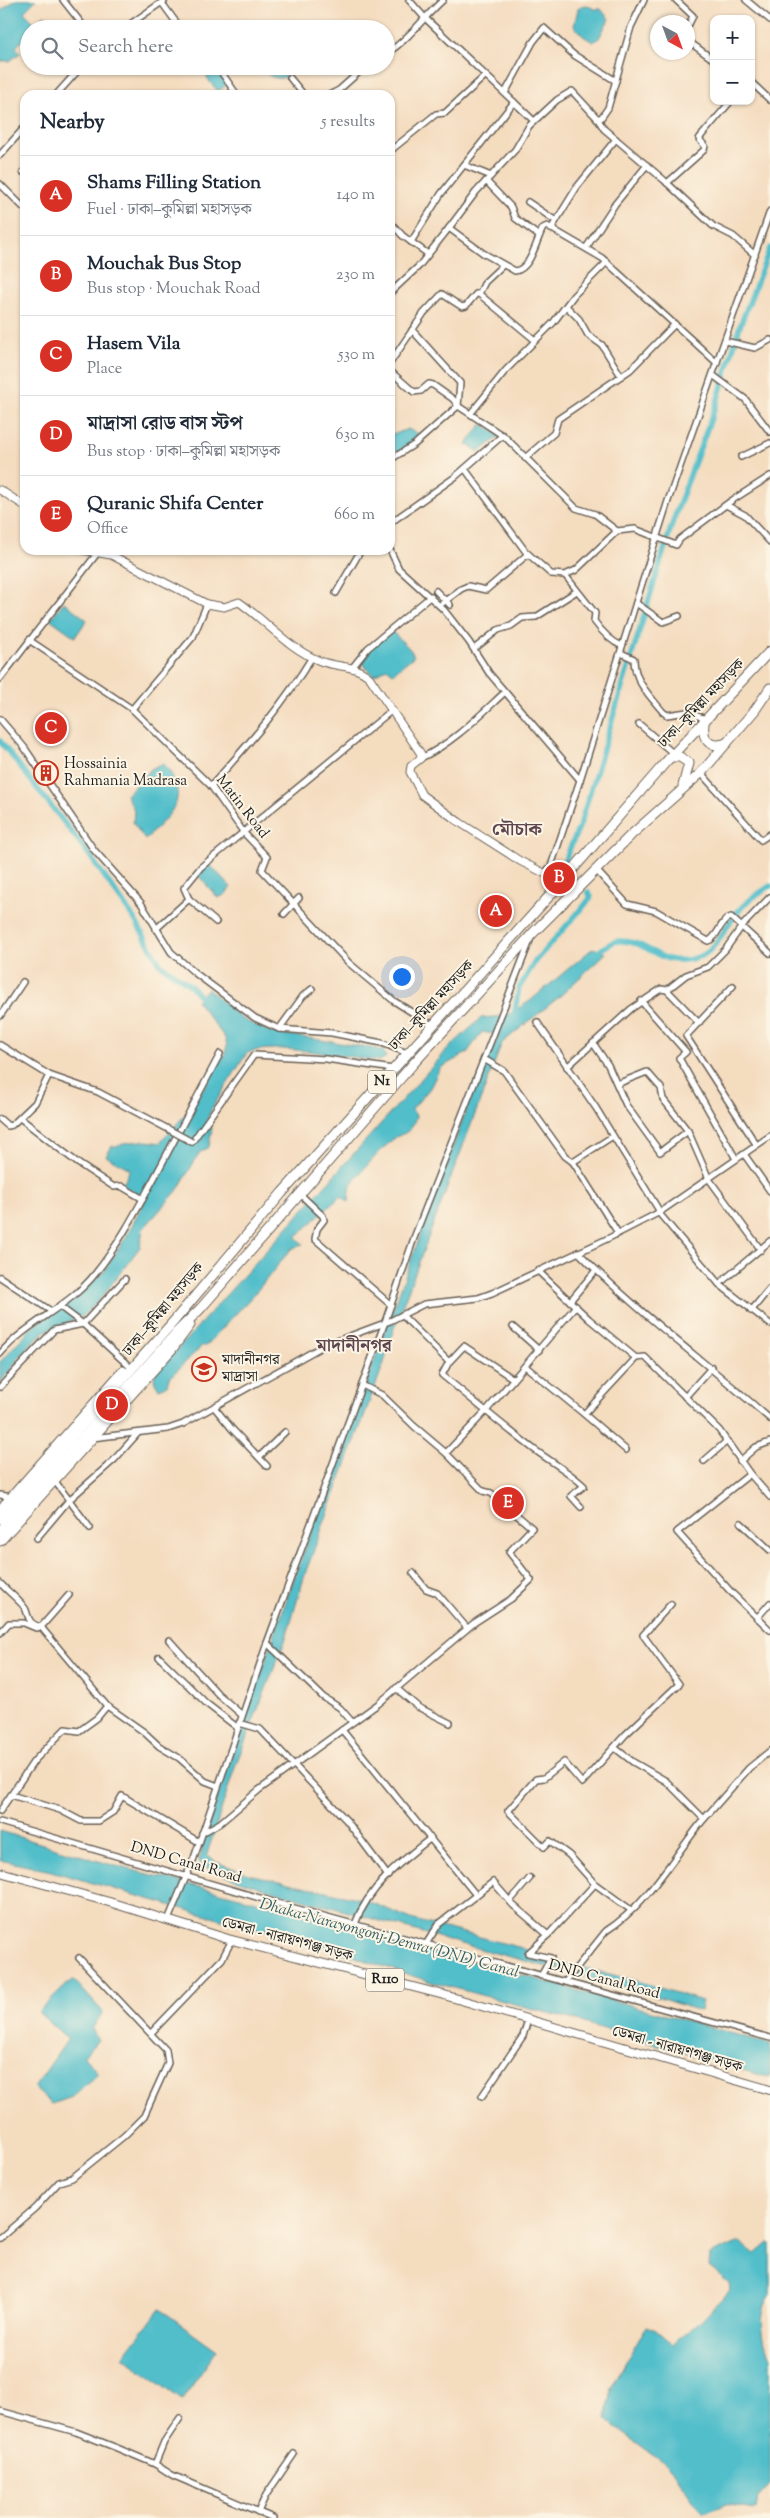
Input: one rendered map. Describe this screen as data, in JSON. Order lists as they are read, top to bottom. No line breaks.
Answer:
{"streets":{"highway":["ঢাকা–কুমিল্লা মহাসড়ক","N1"],"main road":["ডেমরা - নারায়ণগঞ্জ সড়ক","R110"],"street":["Matin Road","DND Canal Road"]},"crossings":[["ঢাকা–কুমিল্লা মহাসড়ক","Matin Road"]],"districts":["মৌচাক","মাদানীনগর"],"water":["Dhaka-Narayongonj-Demra (DND) Canal"],"places":{"building":["Hossainia Rahmania Madrasa"],"school or university":["মাদানীনগর মাদ্রাসা"]},"north":"bottom right","page":{"map_buttons":["+","−"],"search":"Search here","heading":["Nearby","5 results"],"list":[{"mark":"A","name":"Shams Filling Station","note":"Fuel · ঢাকা–কুমিল্লা মহাসড়ক","value":"140 m"},{"mark":"B","name":"Mouchak Bus Stop","note":"Bus stop · Mouchak Road","value":"230 m"},{"mark":"C","name":"Hasem Vila","note":"Place","value":"530 m"},{"mark":"D","name":"মাদ্রাসা রোড বাস স্টপ","note":"Bus stop · ঢাকা–কুমিল্লা মহাসড়ক","value":"630 m"},{"mark":"E","name":"Quranic Shifa Center","note":"Office","value":"660 m"}],"pins":["C","B","A","D","E"]}}
